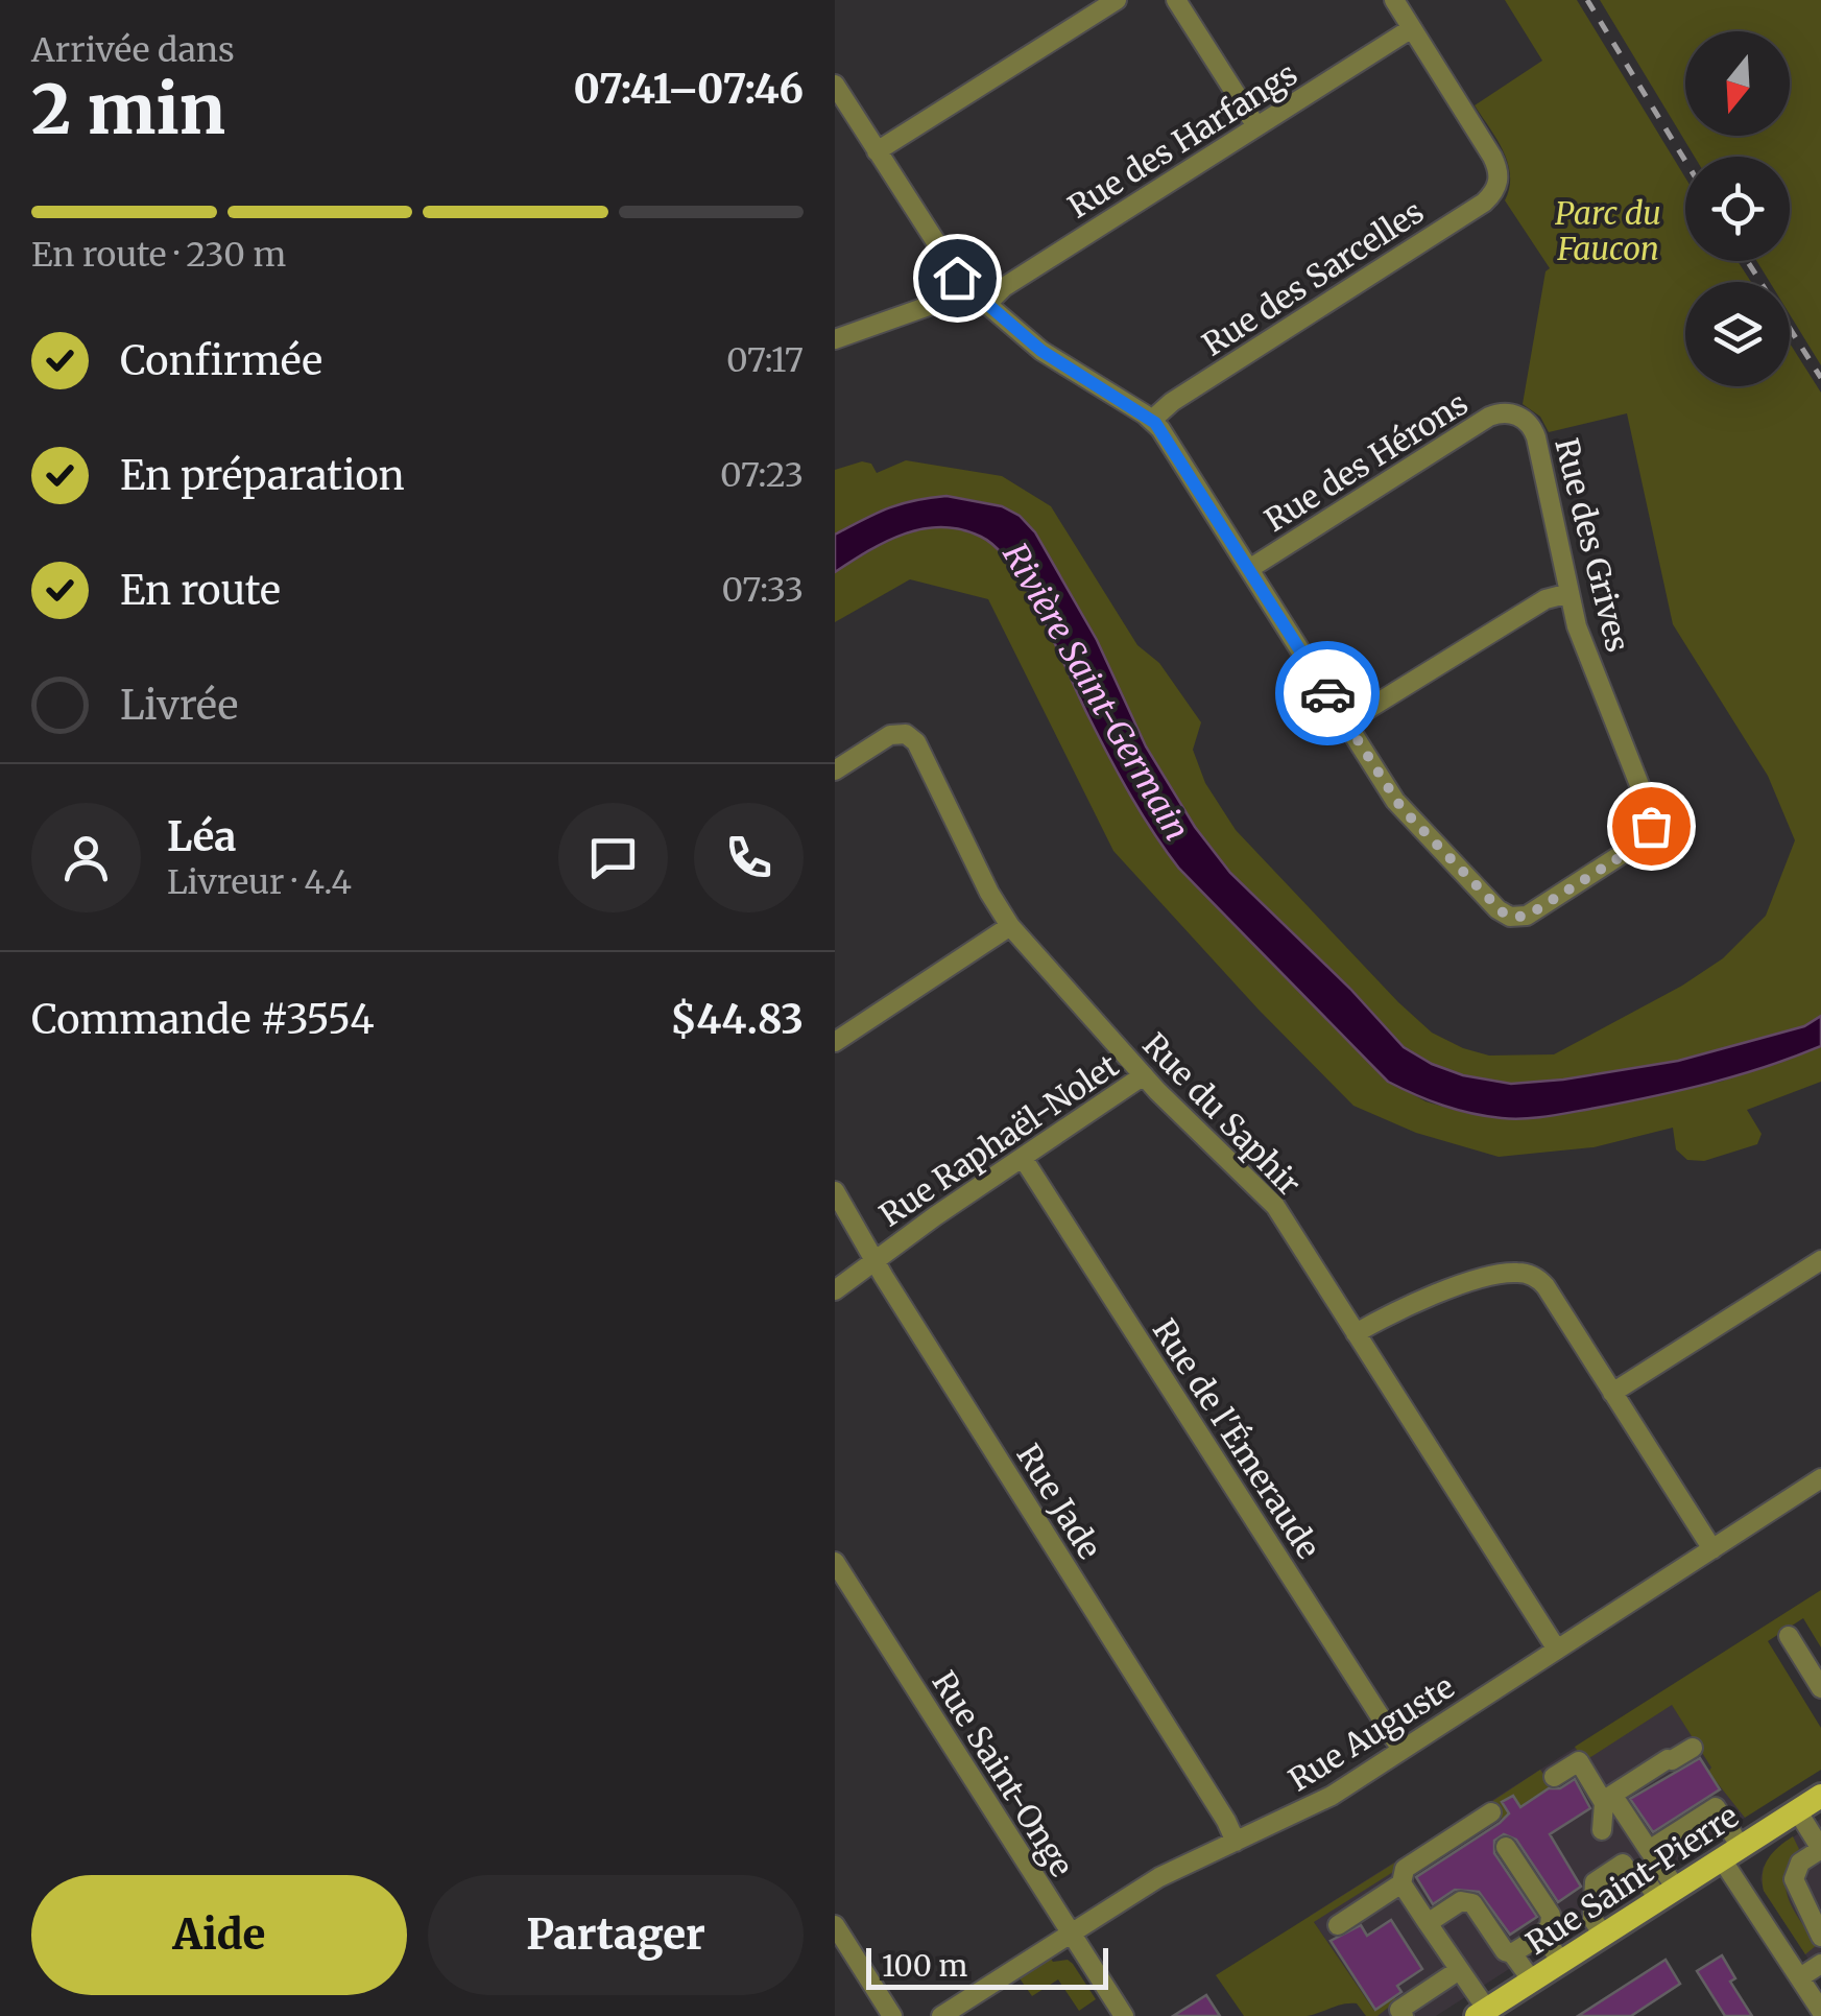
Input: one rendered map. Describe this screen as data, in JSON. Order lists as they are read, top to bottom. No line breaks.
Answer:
{"streets":{"main road":["Rue Saint-Pierre"],"street":["Rue des Harfangs","Rue des Sarcelles","Rue des Hérons","Rue des Grives","Rue du Saphir","Rue Raphaël-Nolet","Rue de l'Émeraude","Rue Jade","Rue Auguste","Rue Saint-Onge"]},"crossings":[["Rue des Harfangs","Rue des Sarcelles"],["Rue des Hérons","Rue des Grives"],["Rue du Saphir","Rue Raphaël-Nolet"],["Rue du Saphir","Rue Auguste"],["Rue Raphaël-Nolet","Rue de l'Émeraude"],["Rue Raphaël-Nolet","Rue Jade"],["Rue de l'Émeraude","Rue Auguste"],["Rue Jade","Rue Auguste"],["Rue Auguste","Rue Saint-Onge"]],"water":["Rivière Saint-Germain"],"parks":["Parc du Faucon"],"scale_bar":"100 m","north":"bottom","page":{"heading":["2 min","Arrivée dans","07:41–07:46"],"panel":["Léa","Livreur · 4.4","Commande #3554","$44.83"],"bar":"En route · 230 m","list":[["Confirmée","07:17"],["En préparation","07:23"],["En route","07:33"],"Livrée"],"buttons":["Aide","Partager"],"scale":"100 m"}}
